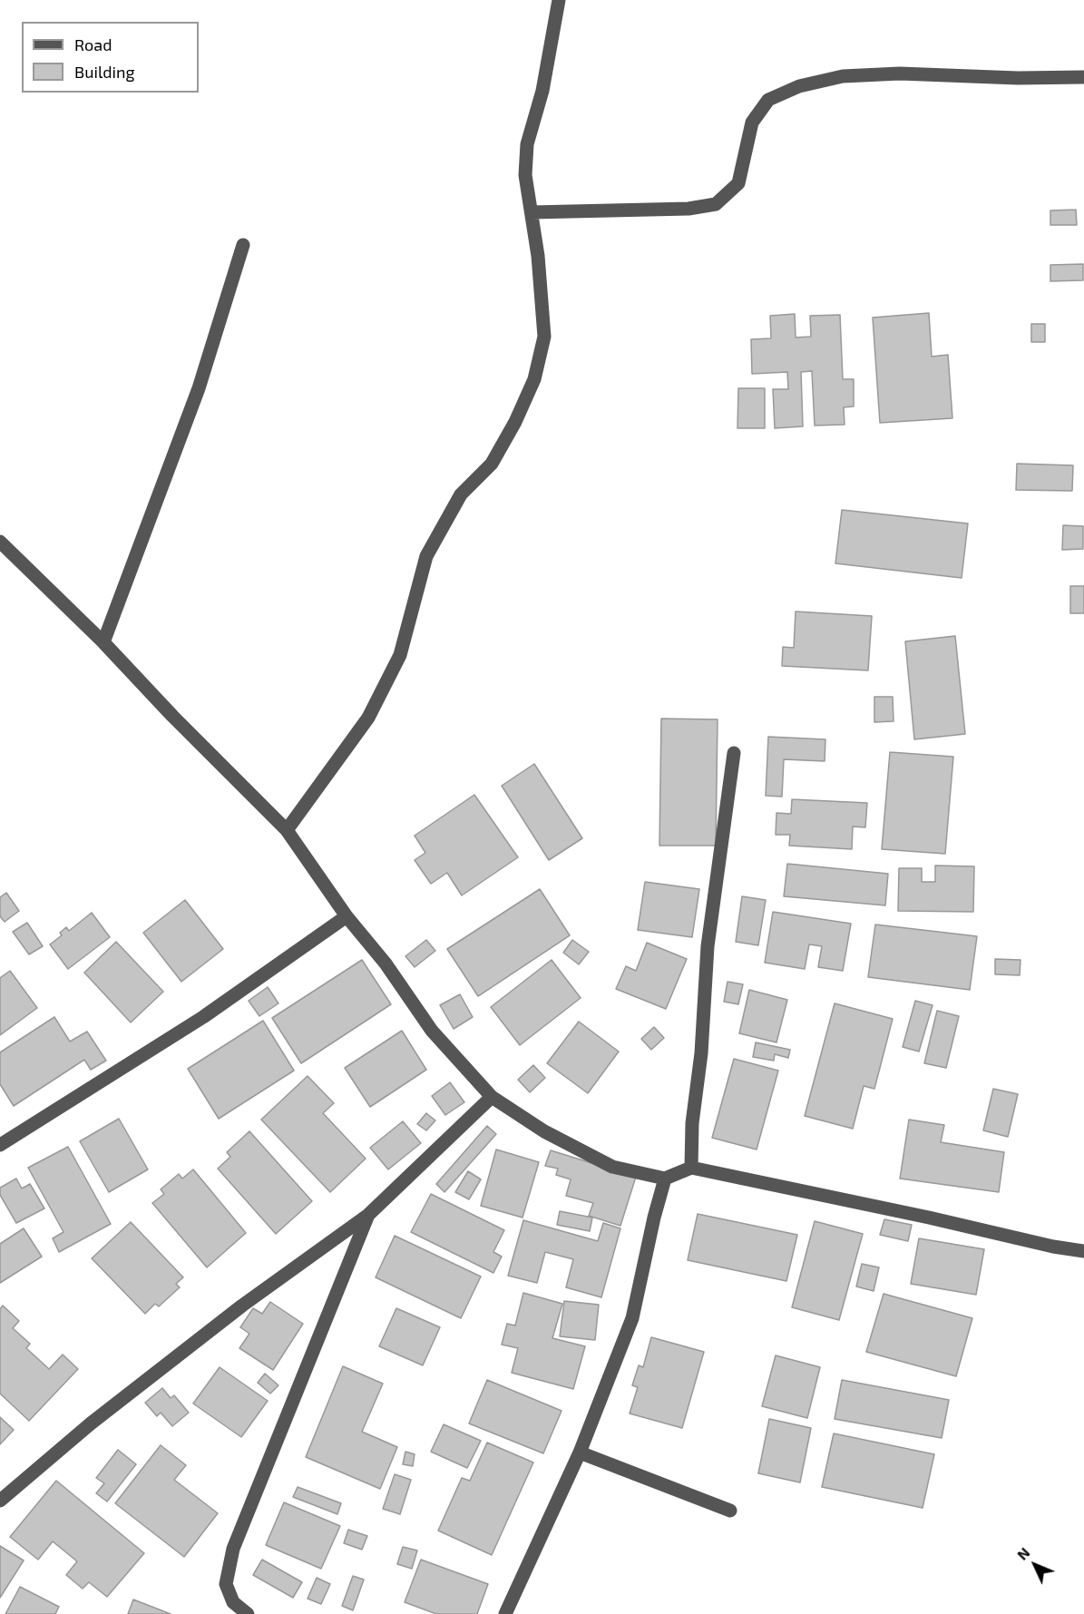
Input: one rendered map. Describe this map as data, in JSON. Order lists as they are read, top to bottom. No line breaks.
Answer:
{"legend":["Road","Building"],"north":"top left"}
